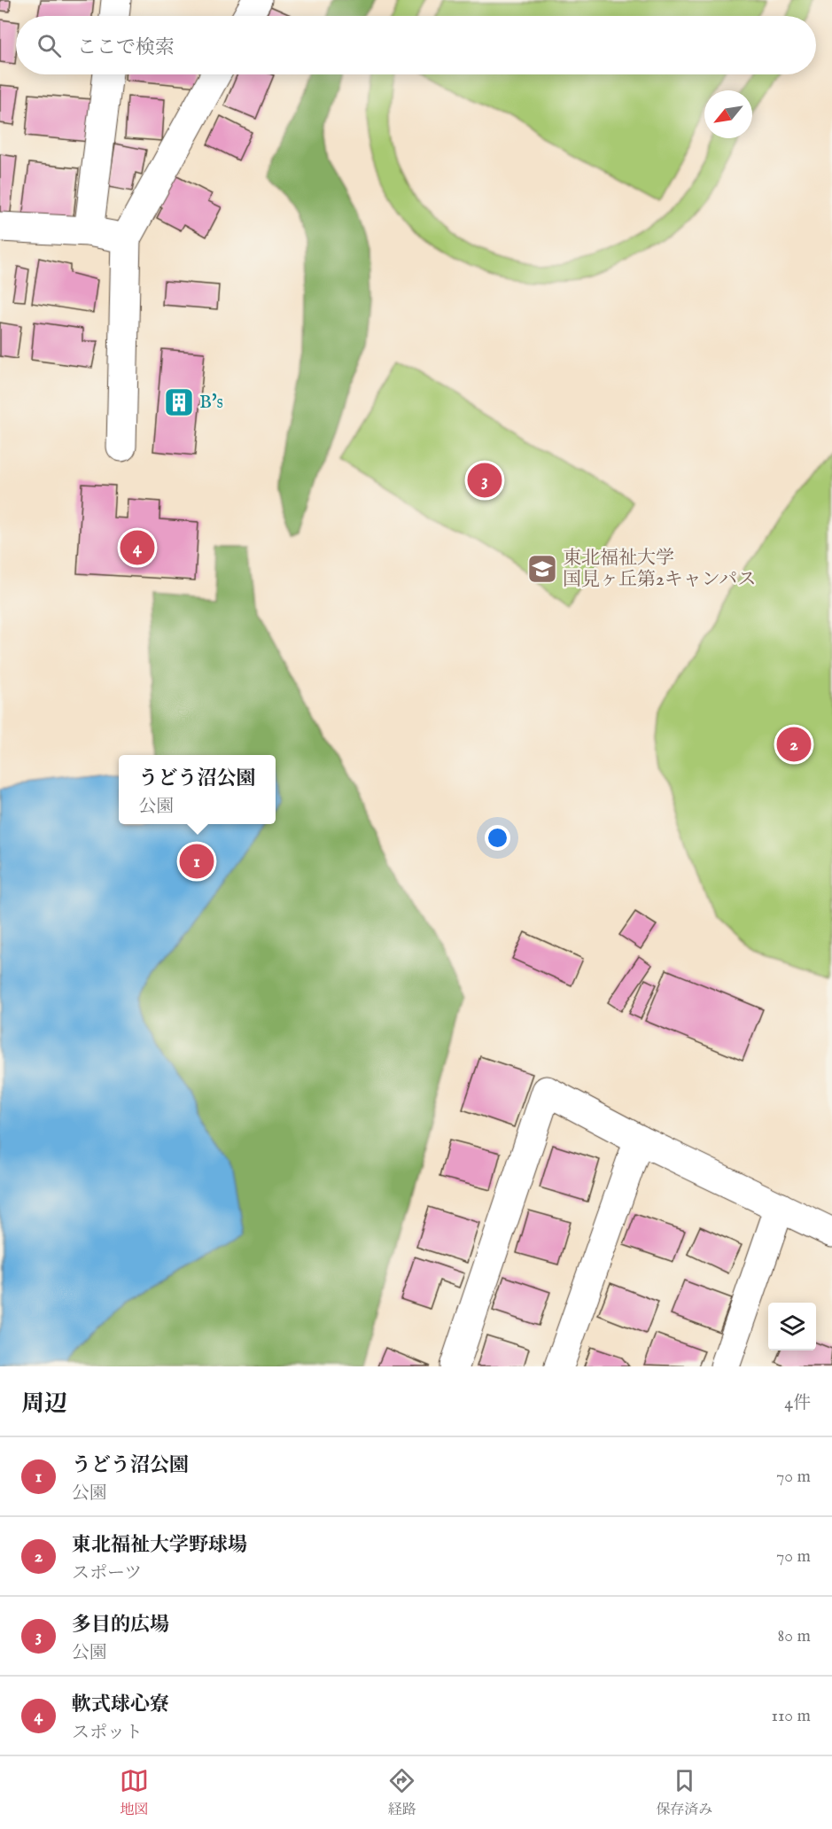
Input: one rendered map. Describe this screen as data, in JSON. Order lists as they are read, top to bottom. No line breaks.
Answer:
{"places":{"building":["B's"],"school or university":["東北福祉大学 国見ヶ丘第2キャンパス"]},"north":"bottom left","page":{"search":"ここで検索","pins":["3","4","2","1"],"popup":["うどう沼公園","公園"],"heading":["周辺","4件"],"list":[{"mark":"1","name":"うどう沼公園","note":"公園","value":"70 m"},{"mark":"2","name":"東北福祉大学野球場","note":"スポーツ","value":"70 m"},{"mark":"3","name":"多目的広場","note":"公園","value":"80 m"},{"mark":"4","name":"軟式球心寮","note":"スポット","value":"110 m"}],"nav":["地図","経路","保存済み"]}}
